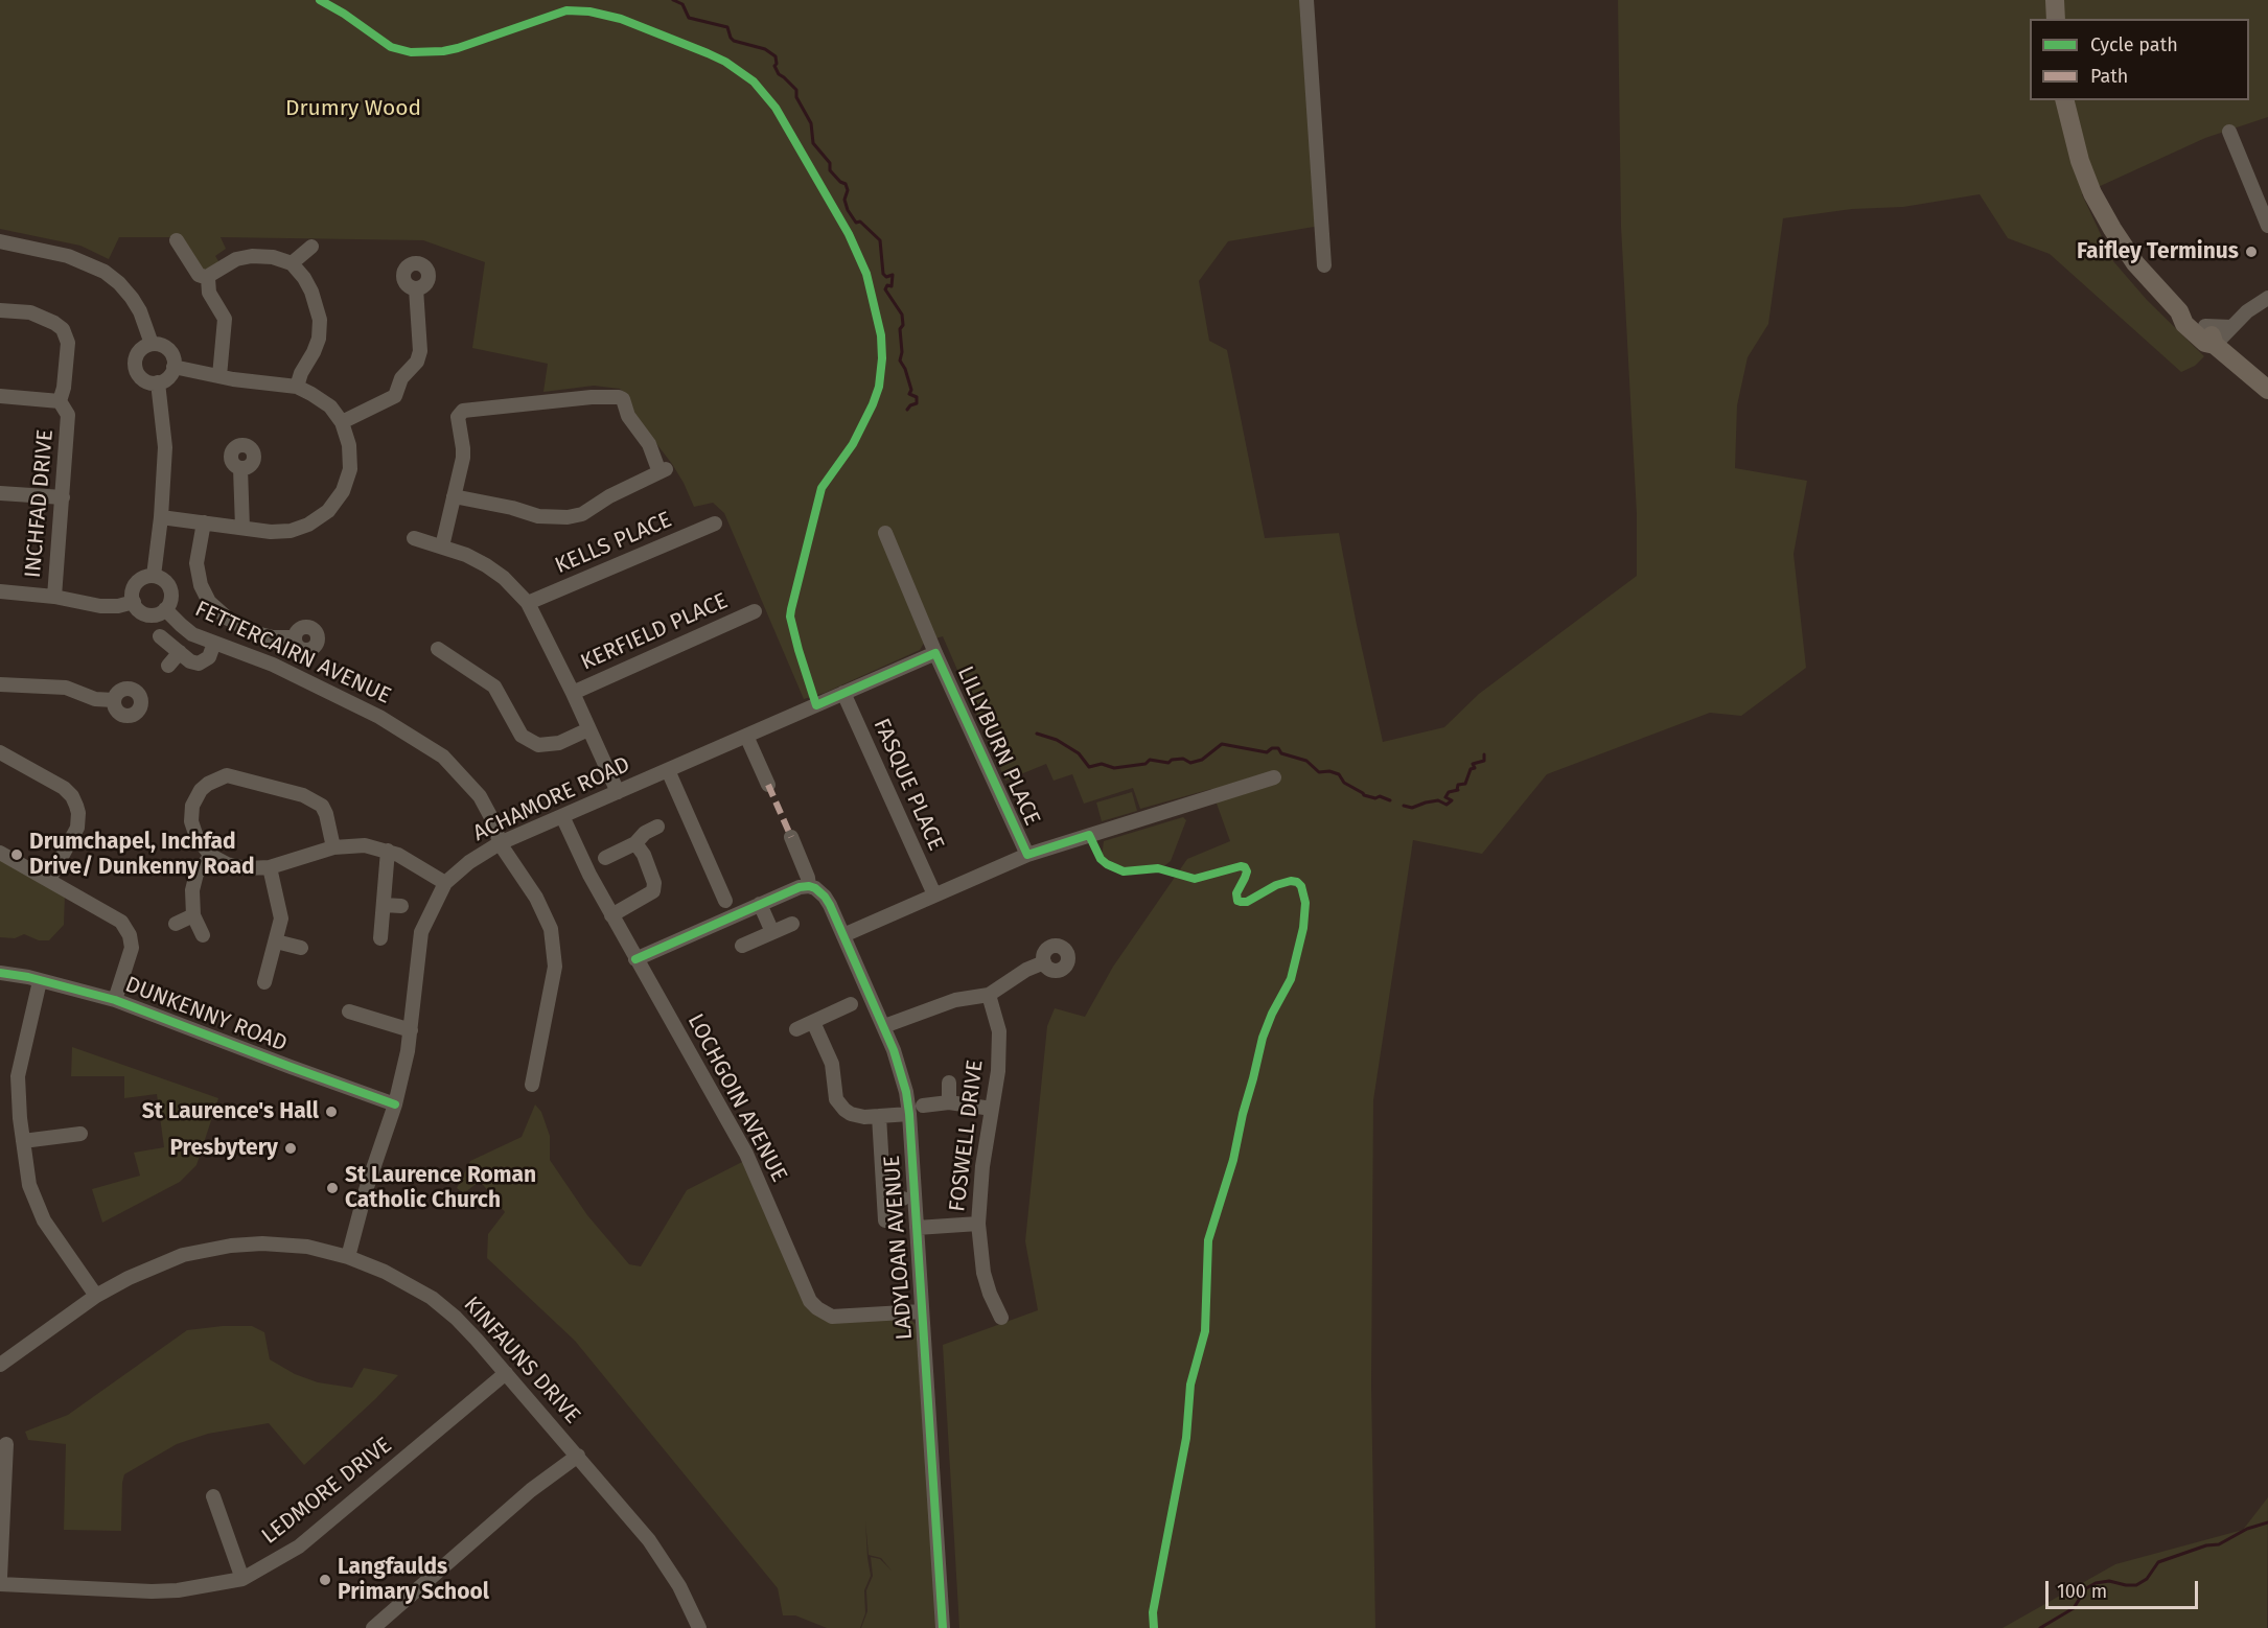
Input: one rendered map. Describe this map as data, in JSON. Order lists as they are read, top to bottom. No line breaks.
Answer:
{"streets":{"street":["INCHFAD DRIVE","KELLS PLACE","KERFIELD PLACE","FETTERCAIRN AVENUE","LILLYBURN PLACE","FASQUE PLACE","ACHAMORE ROAD","DUNKENNY ROAD","LOCHGOIN AVENUE","FOSWELL DRIVE","LADYLOAN AVENUE","KINFAUNS DRIVE","LEDMORE DRIVE"]},"crossings":[["FETTERCAIRN AVENUE","ACHAMORE ROAD"],["LILLYBURN PLACE","ACHAMORE ROAD"],["FASQUE PLACE","ACHAMORE ROAD"],["ACHAMORE ROAD","DUNKENNY ROAD"],["ACHAMORE ROAD","LOCHGOIN AVENUE"],["ACHAMORE ROAD","KINFAUNS DRIVE"],["LOCHGOIN AVENUE","LADYLOAN AVENUE"],["KINFAUNS DRIVE","LEDMORE DRIVE"]],"parks":["Drumry Wood"],"places":["Faifley Terminus","Drumchapel, Inchfad Drive/ Dunkenny Road","St Laurence's Hall","Presbytery","St Laurence Roman Catholic Church","Langfaulds Primary School"],"legend":["Cycle path","Path"],"scale_bar":"100 m"}
